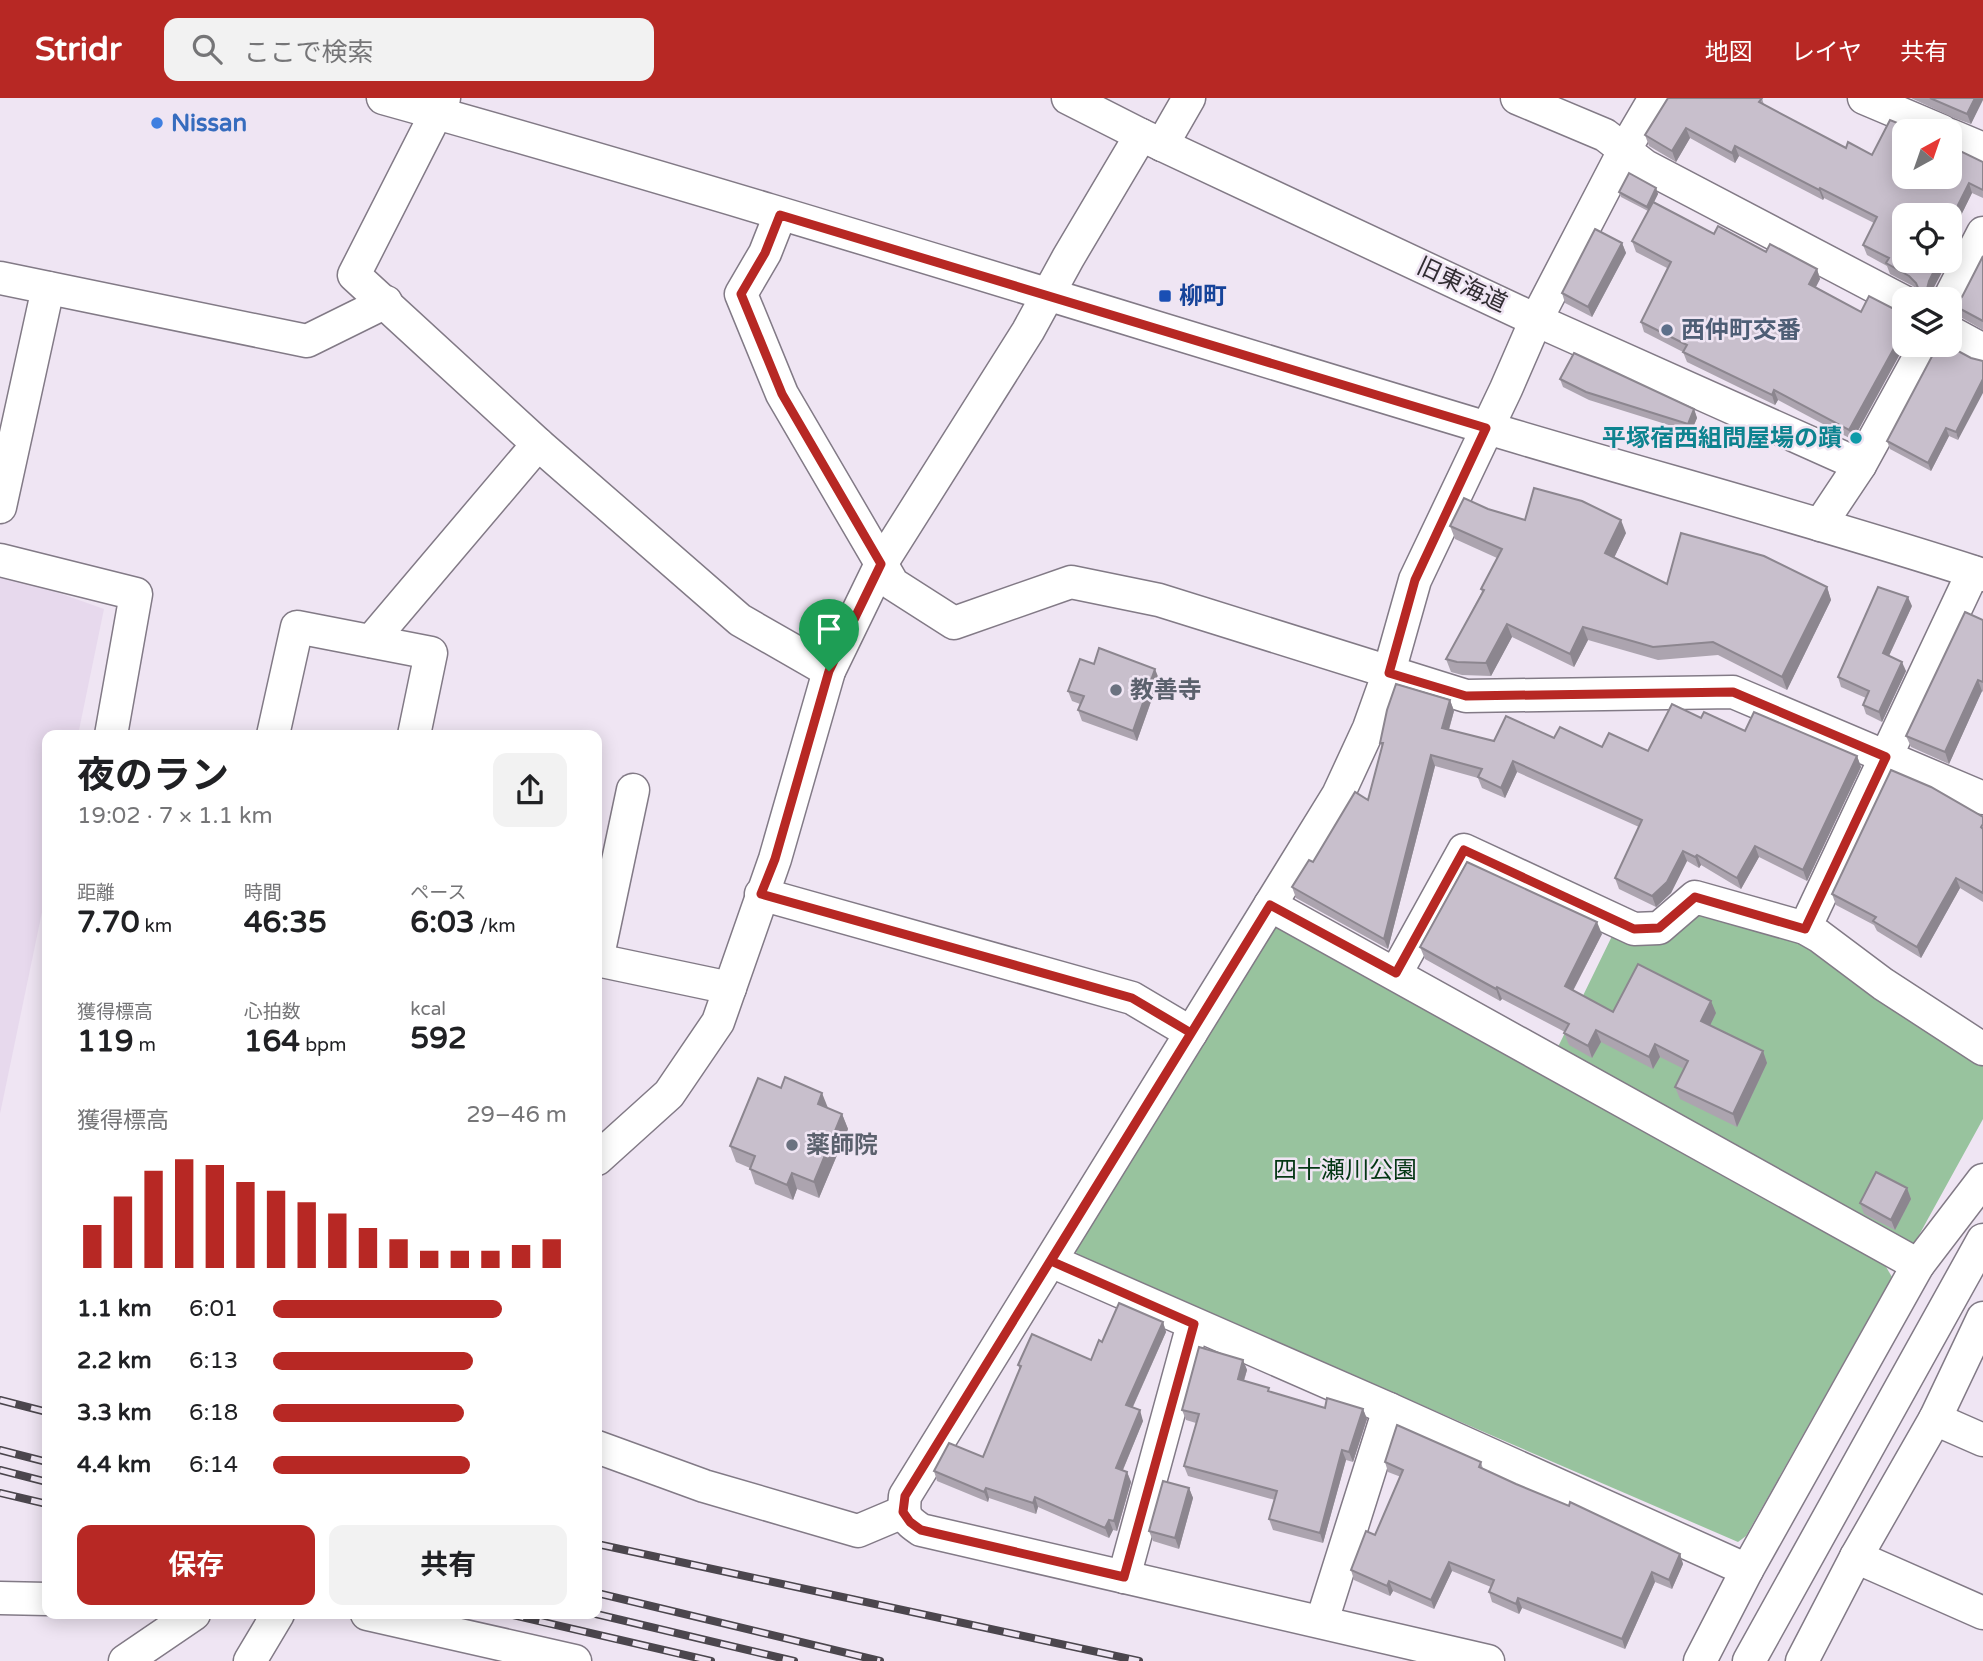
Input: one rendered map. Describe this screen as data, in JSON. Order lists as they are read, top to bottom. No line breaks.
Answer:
{"streets":{"street":["旧東海道"]},"parks":["四十瀬川公園"],"places":{"other":["Nissan","西仲町交番","平塚宿西組問屋場の蹟","教善寺","薬師院"],"transit":["柳町"]},"north":"top right","page":{"header":"Stridr","search":"ここで検索","nav":["地図","レイヤ","共有"],"heading":["夜のラン","19:02 · 7 × 1.1 km"],"stats":[["距離","7.70 km"],["時間","46:35"],["ペース","6:03 /km"],["獲得標高","119 m"],["心拍数","164 bpm"],["kcal","592"]],"chart":["獲得標高","29–46 m"],"list":[{"name":"1.1 km","note":"6:01"},{"name":"2.2 km","note":"6:13"},{"name":"3.3 km","note":"6:18"},{"name":"4.4 km","note":"6:14"}],"buttons":["保存","共有"]}}
